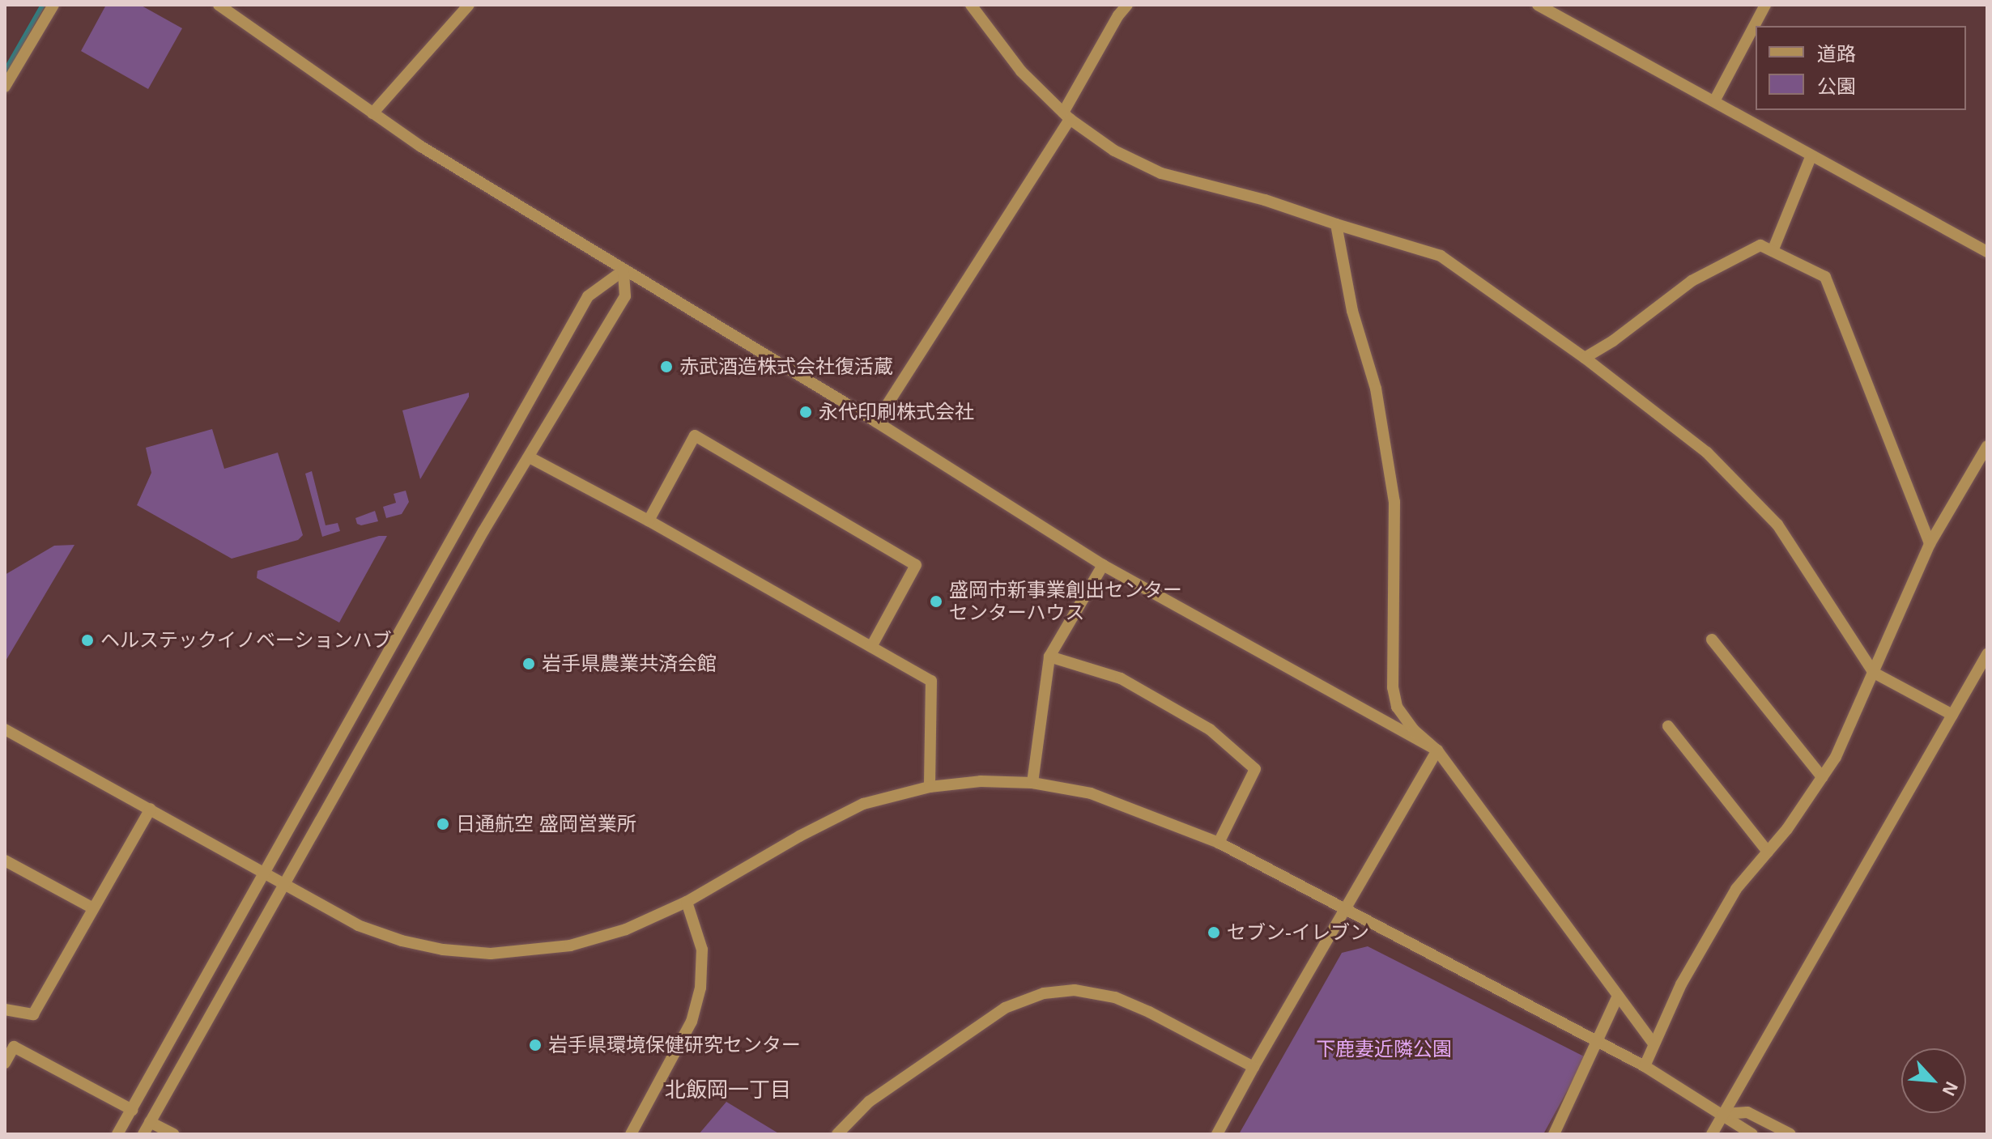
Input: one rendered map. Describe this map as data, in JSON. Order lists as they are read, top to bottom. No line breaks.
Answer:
{"districts":["北飯岡一丁目"],"parks":["下鹿妻近隣公園"],"places":["赤武酒造株式会社復活蔵","永代印刷株式会社","盛岡市新事業創出センター センターハウス","ヘルステックイノベーションハブ","岩手県農業共済会館","日通航空 盛岡営業所","セブン-イレブン","岩手県環境保健研究センター"],"legend":["道路","公園"],"north":"bottom right"}
